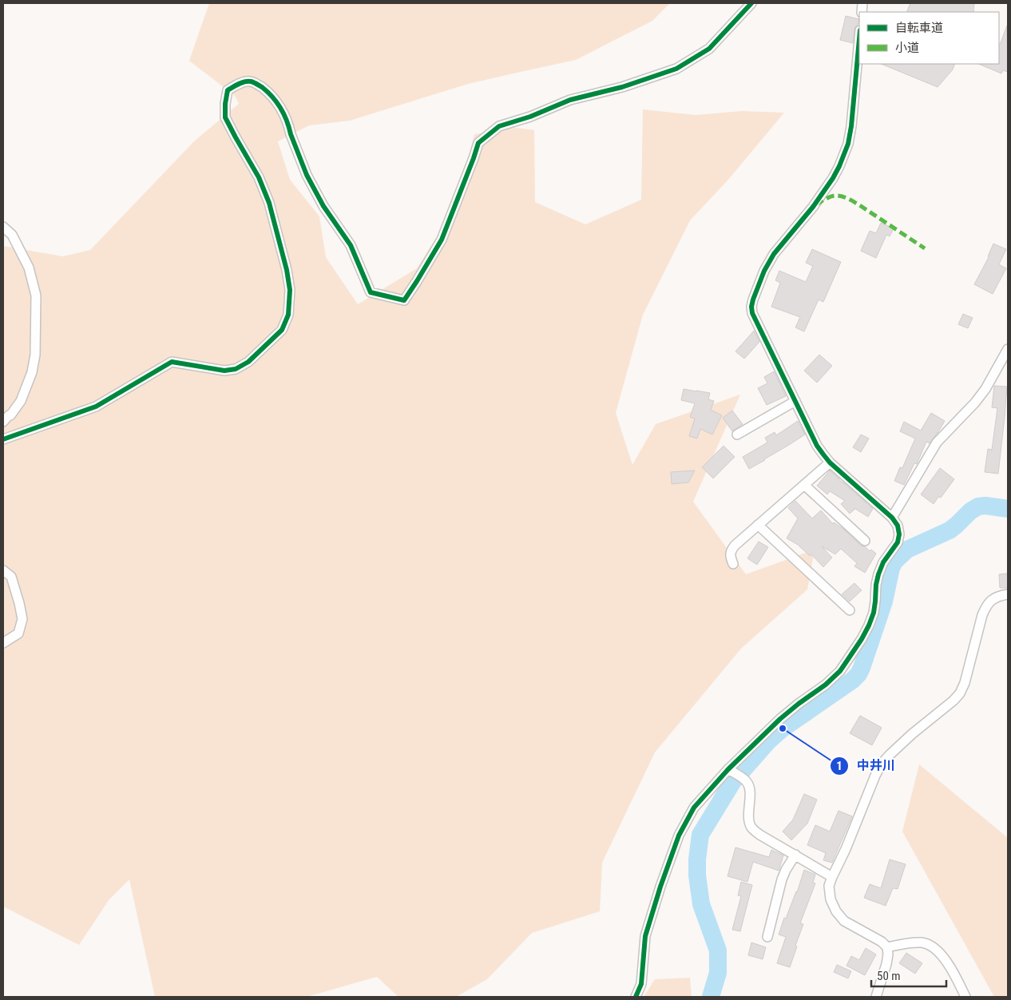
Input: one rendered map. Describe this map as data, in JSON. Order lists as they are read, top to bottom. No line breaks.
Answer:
{"places":["中井川"],"legend":["自転車道","小道"],"scale_bar":"50 m"}
